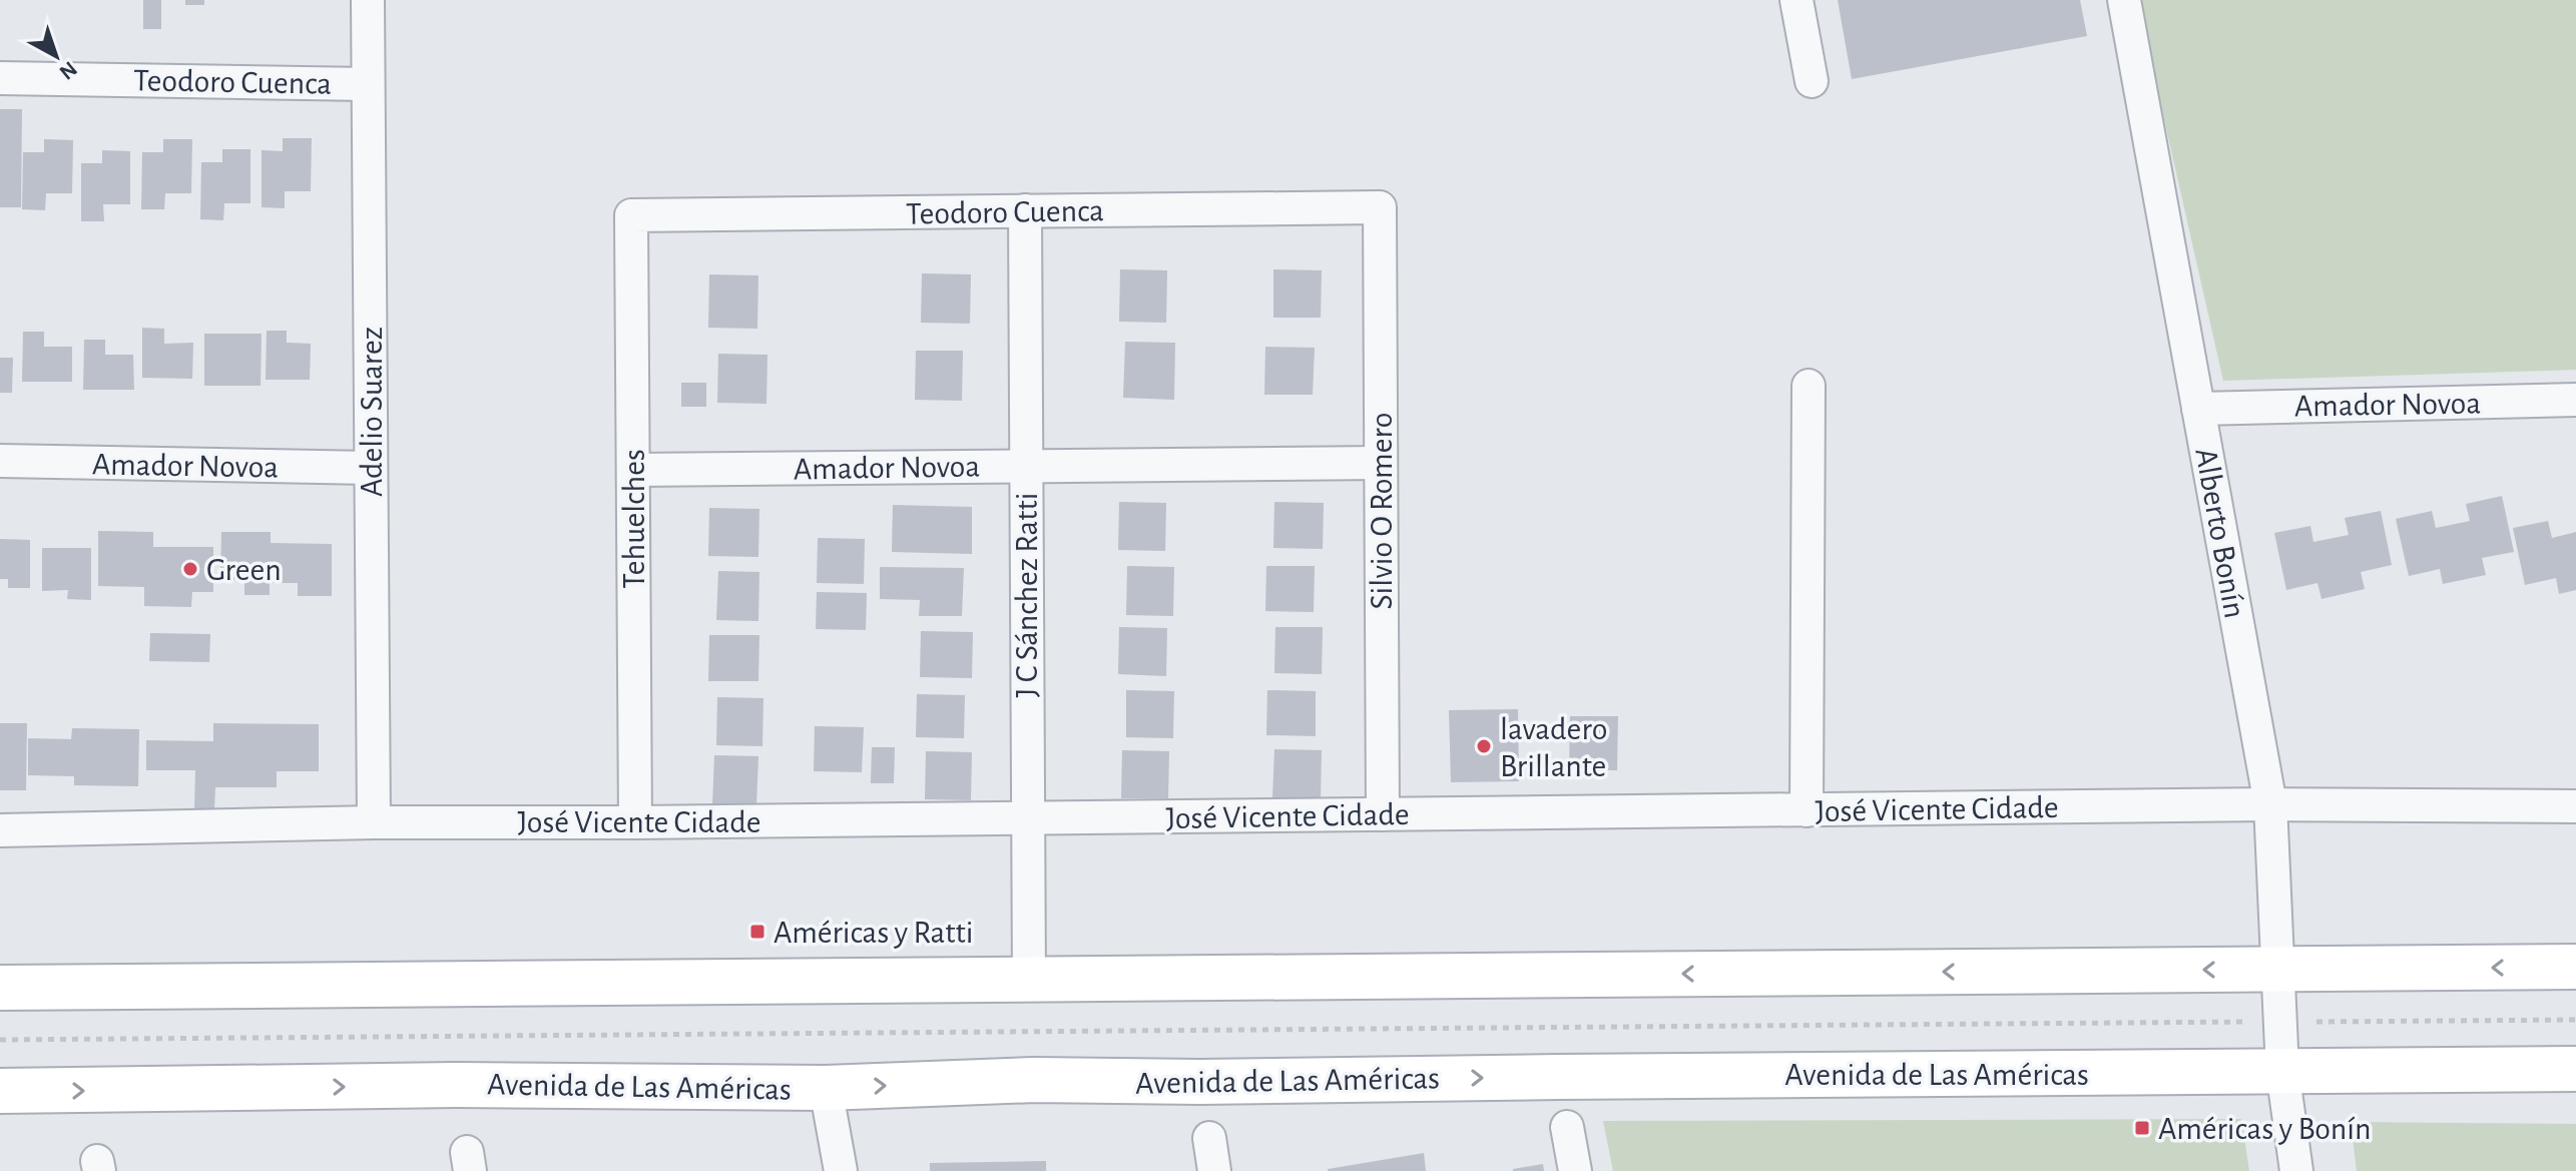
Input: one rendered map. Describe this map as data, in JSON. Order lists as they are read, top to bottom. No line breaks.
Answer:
{"streets":{"main road":["Avenida de Las Américas"],"street":["Teodoro Cuenca","Amador Novoa","Adelio Suarez","Silvio O Romero","Tehuelches","Alberto Bonín","J C Sánchez Ratti","José Vicente Cidade"]},"crossings":[["Teodoro Cuenca","Adelio Suarez"],["Teodoro Cuenca","Silvio O Romero"],["Teodoro Cuenca","Tehuelches"],["Teodoro Cuenca","J C Sánchez Ratti"],["Amador Novoa","Adelio Suarez"],["Amador Novoa","Silvio O Romero"],["Amador Novoa","Tehuelches"],["Amador Novoa","Alberto Bonín"],["Amador Novoa","J C Sánchez Ratti"],["Adelio Suarez","José Vicente Cidade"],["Silvio O Romero","José Vicente Cidade"],["Tehuelches","José Vicente Cidade"],["Alberto Bonín","José Vicente Cidade"],["Alberto Bonín","Avenida de Las Américas"],["J C Sánchez Ratti","José Vicente Cidade"]],"places":{"other":["Green","lavadero Brillante"],"transit":["Américas y Ratti","Américas y Bonín"]},"north":"bottom right"}
